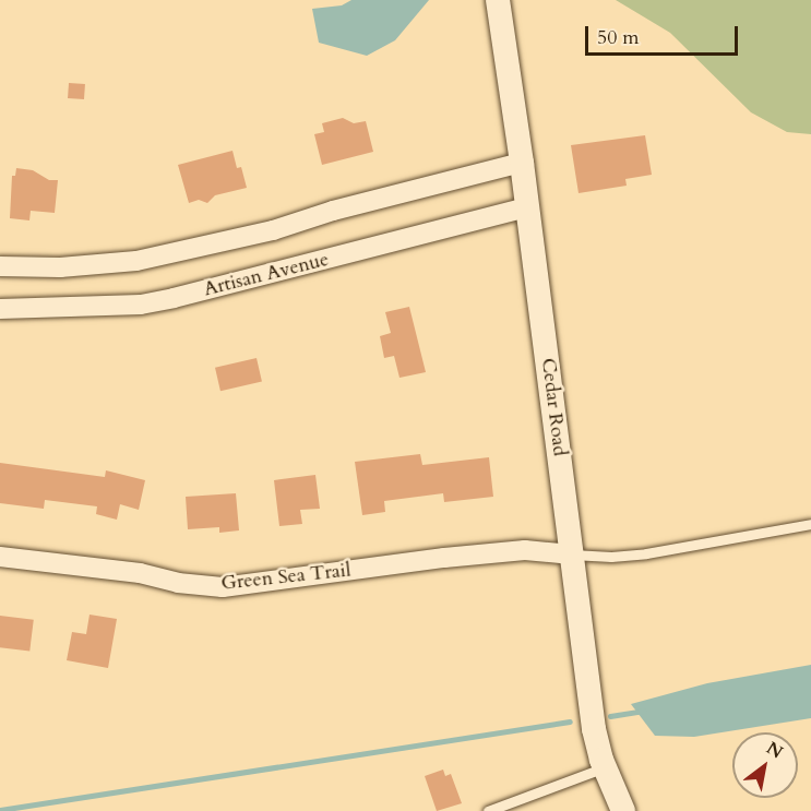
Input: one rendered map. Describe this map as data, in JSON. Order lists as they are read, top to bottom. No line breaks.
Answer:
{"streets":{"street":["Artisan Avenue","Cedar Road","Green Sea Trail"]},"crossings":[["Artisan Avenue","Cedar Road"],["Cedar Road","Green Sea Trail"]],"scale_bar":"50 m","north":"top right"}
